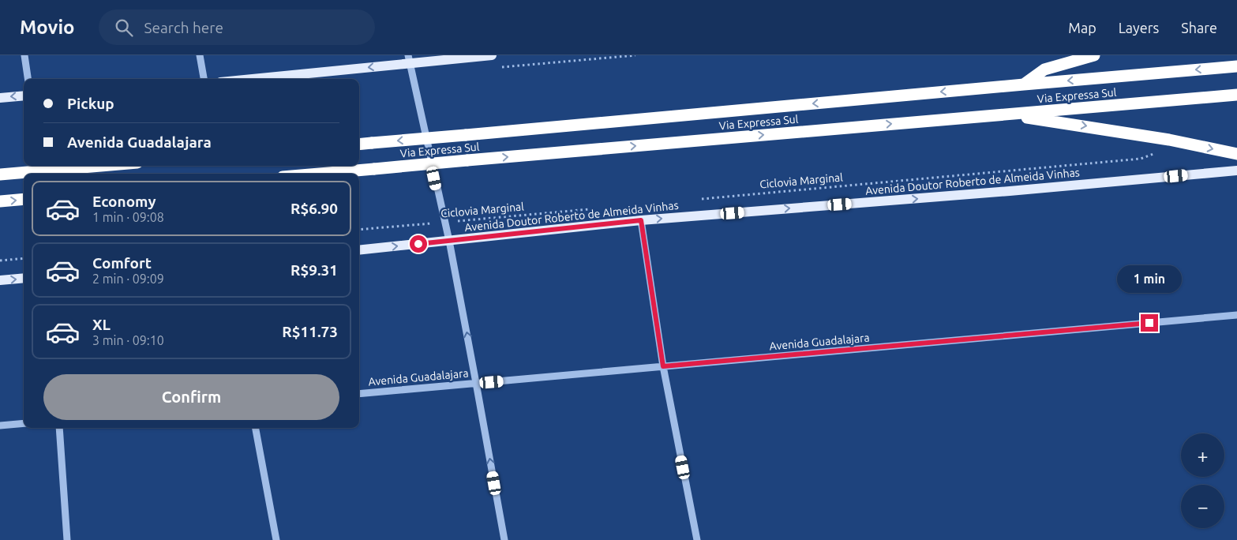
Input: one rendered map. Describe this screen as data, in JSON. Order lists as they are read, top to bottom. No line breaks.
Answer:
{"streets":{"highway":["Via Expressa Sul"],"main road":["Avenida Doutor Roberto de Almeida Vinhas"],"street":["Avenida Guadalajara"],"path":["Ciclovia Marginal"]},"one_way":["Avenida Doutor Roberto de Almeida Vinhas"],"page":{"header":"Movio","search":"Search here","nav":["Map","Layers","Share"],"banner":["Pickup","Avenida Guadalajara"],"list":[{"name":"Economy","note":"1 min · 09:08","value":"R$6.90"},{"name":"Comfort","note":"2 min · 09:09","value":"R$9.31"},{"name":"XL","note":"3 min · 09:10","value":"R$11.73"}],"bubble":"1 min","buttons":"Confirm","map_buttons":["+","−"]}}
